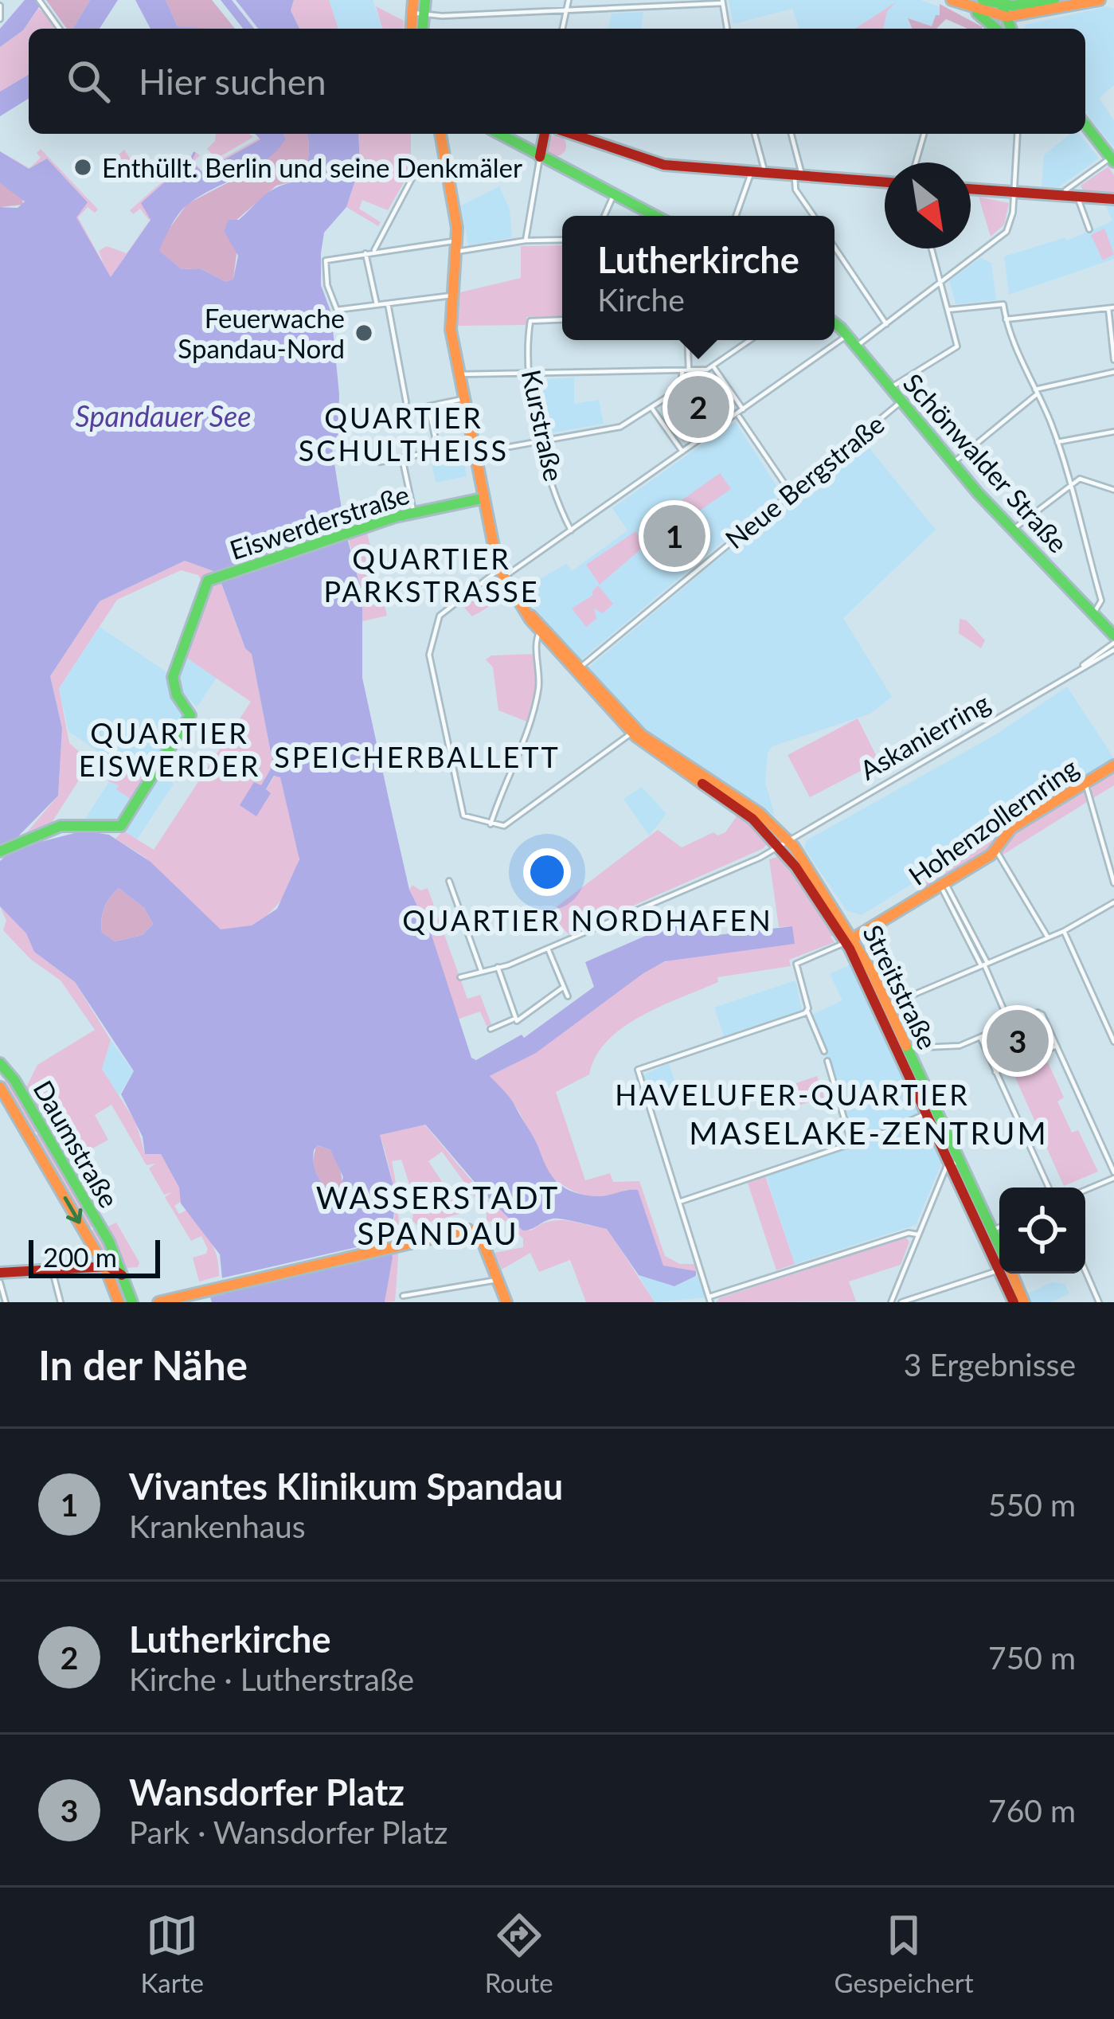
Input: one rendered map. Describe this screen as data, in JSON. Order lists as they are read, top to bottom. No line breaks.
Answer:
{"streets":{"street":["Kurstraße","Schönwalder Straße","Neue Bergstraße","Eiswerderstraße","Askanierring","Hohenzollernring","Streitstraße","Daumstraße"]},"crossings":[["Schönwalder Straße","Neue Bergstraße"],["Schönwalder Straße","Askanierring"],["Neue Bergstraße","Streitstraße"],["Eiswerderstraße","Streitstraße"],["Askanierring","Streitstraße"],["Hohenzollernring","Streitstraße"]],"districts":["QUARTIER SCHULTHEISS","QUARTIER PARKSTRASSE","QUARTIER EISWERDER","SPEICHERBALLETT","QUARTIER NORDHAFEN","HAVELUFER-QUARTIER","MASELAKE-ZENTRUM","WASSERSTADT SPANDAU"],"water":["Spandauer See"],"places":["Enthüllt. Berlin und seine Denkmäler","Feuerwache Spandau-Nord"],"scale_bar":"200 m","north":"bottom right","page":{"search":"Hier suchen","popup":["Lutherkirche","Kirche"],"pins":["2","1","3"],"scale":"200 m","heading":["In der Nähe","3 Ergebnisse"],"list":[{"mark":"1","name":"Vivantes Klinikum Spandau","note":"Krankenhaus","value":"550 m"},{"mark":"2","name":"Lutherkirche","note":"Kirche · Lutherstraße","value":"750 m"},{"mark":"3","name":"Wansdorfer Platz","note":"Park · Wansdorfer Platz","value":"760 m"}],"nav":["Karte","Route","Gespeichert"]}}
